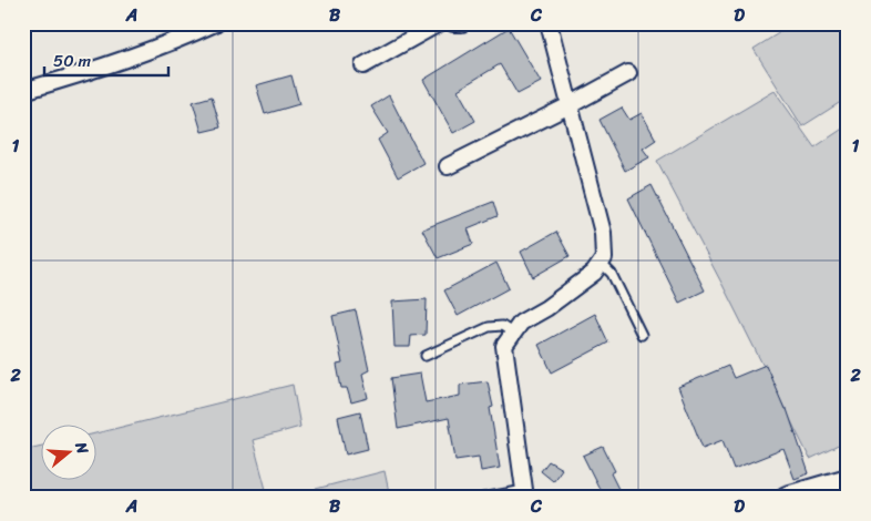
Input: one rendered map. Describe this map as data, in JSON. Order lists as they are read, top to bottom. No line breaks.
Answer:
{"scale_bar":"50 m","north":"right","grid":{"columns":["A","B","C","D"],"rows":["1","2"]}}
